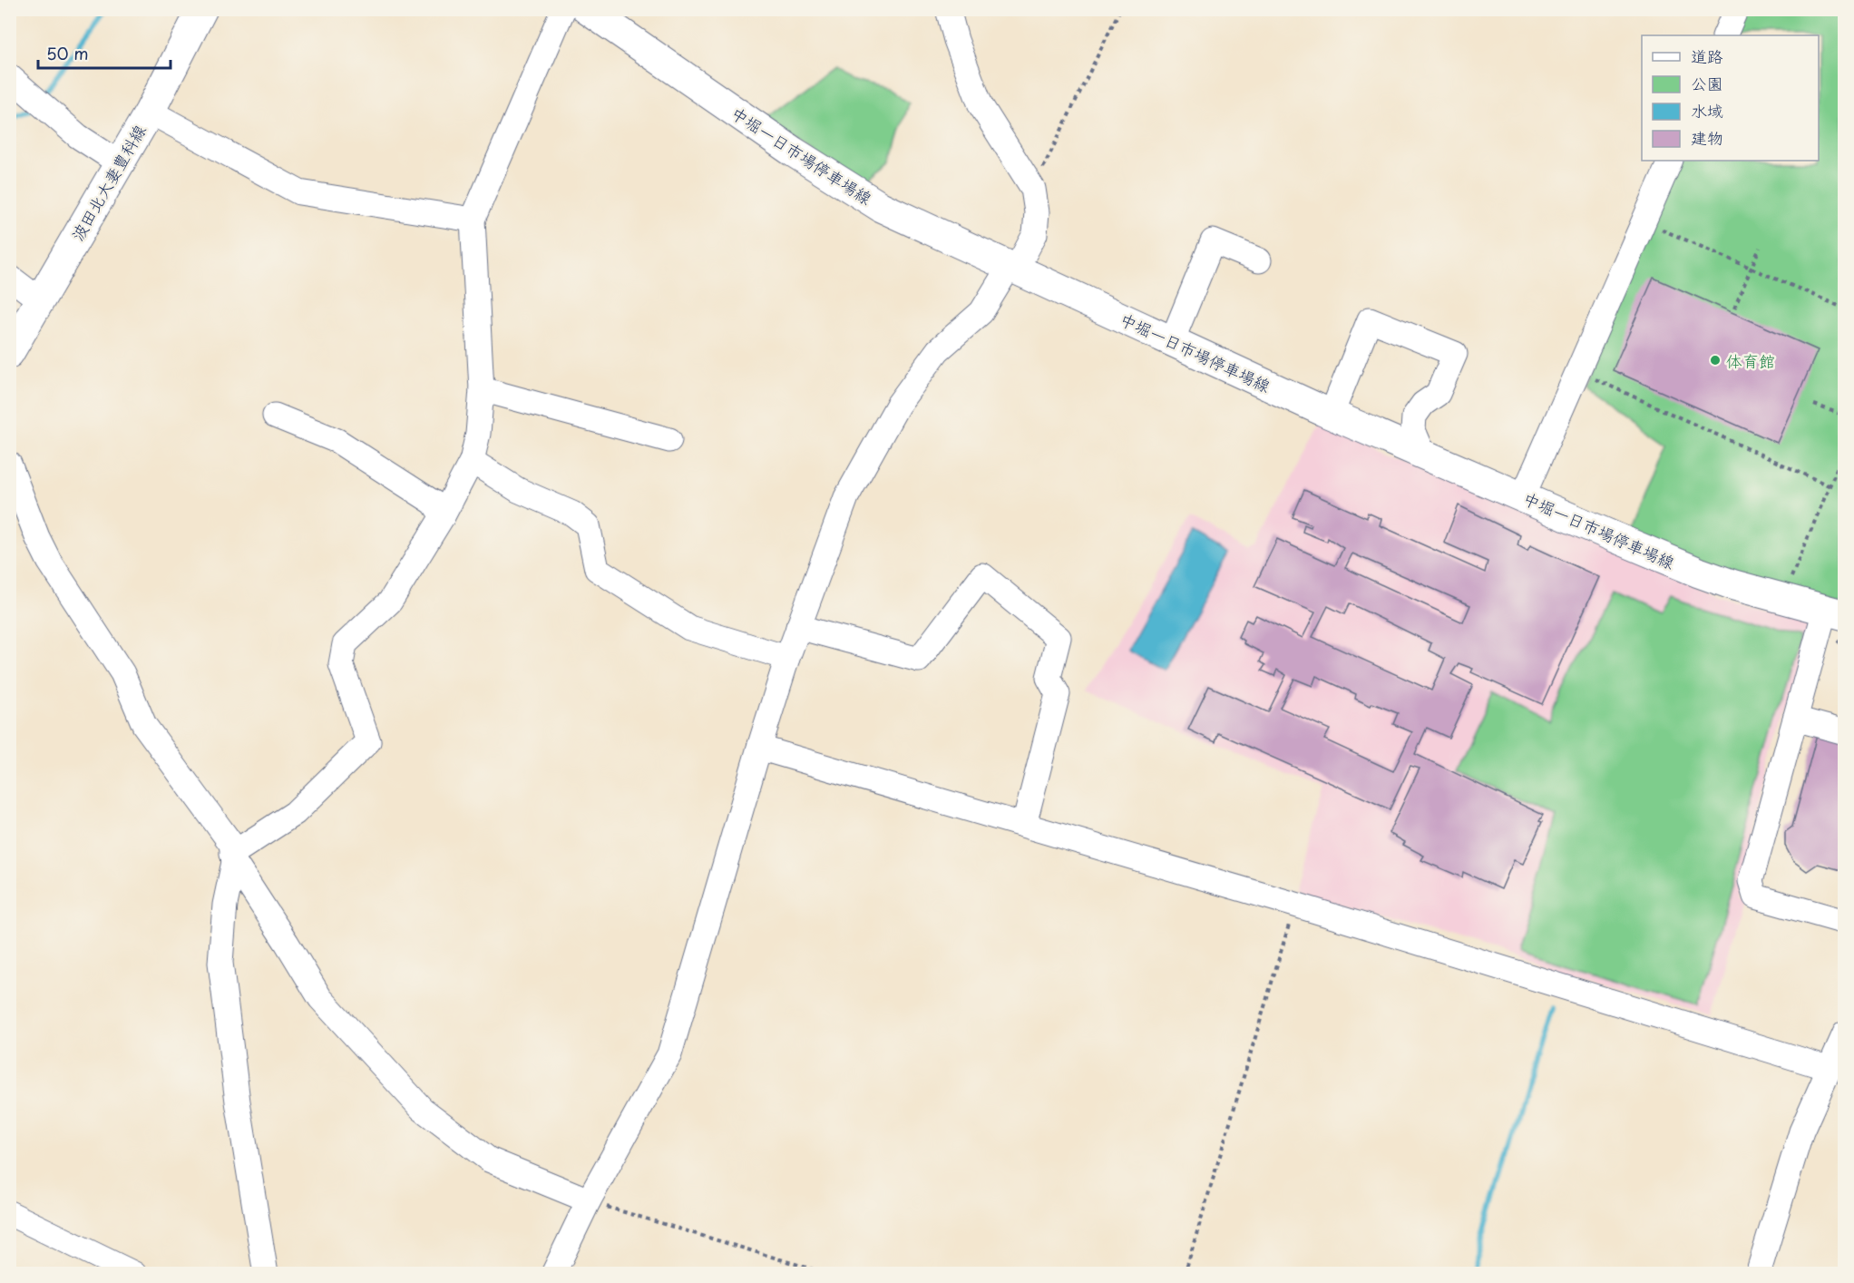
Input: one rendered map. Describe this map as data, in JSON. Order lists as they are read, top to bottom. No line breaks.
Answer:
{"streets":{"main road":["中堀一日市場停車場線","波田北大妻豊科線"]},"places":["体育館"],"legend":["道路","公園","水域","建物"],"scale_bar":"50 m"}
